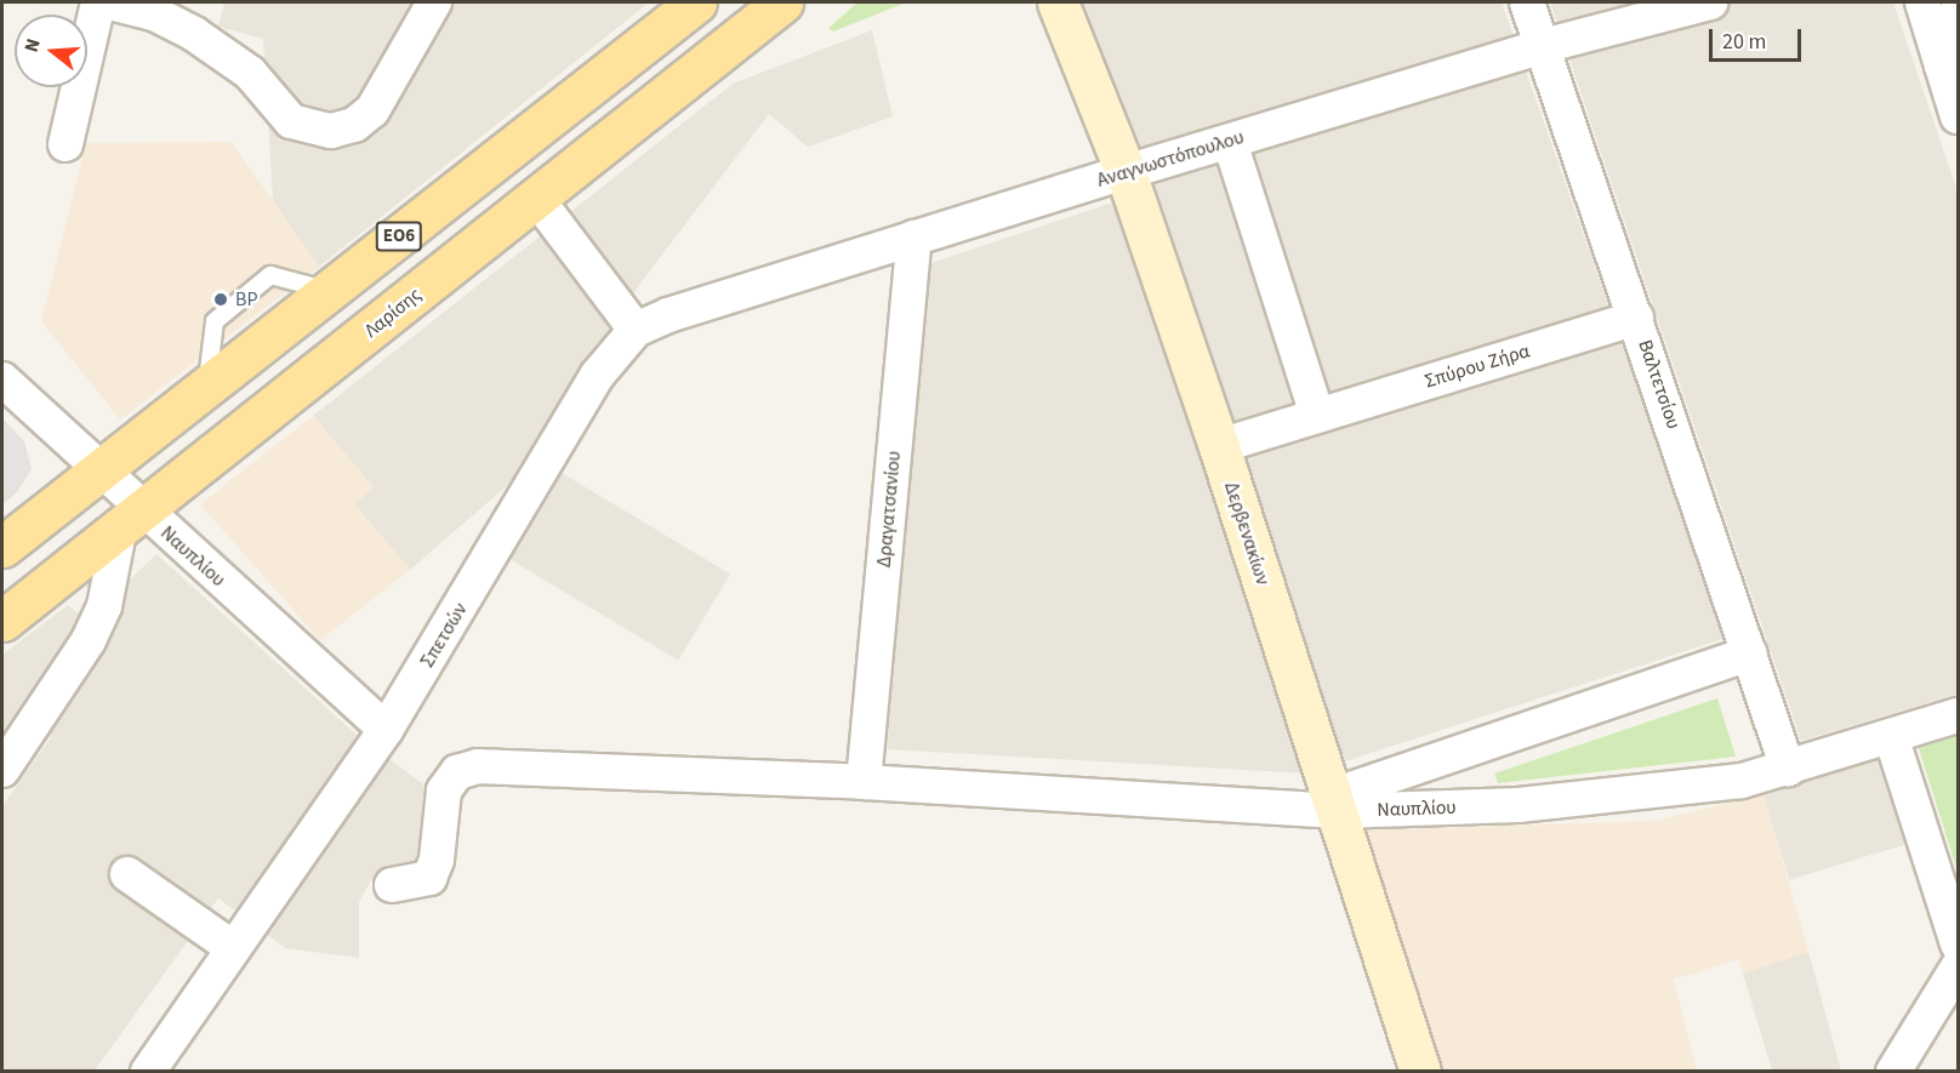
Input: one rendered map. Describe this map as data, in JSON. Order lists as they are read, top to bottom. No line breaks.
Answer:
{"streets":{"main road":["ΕΟ6","Λαρίσης","Δερβενακίων"],"street":["Αναγνωστόπουλου","Σπύρου Ζήρα","Βαλτετσίου","Δραγατσανίου","Ναυπλίου","Σπετσών"]},"crossings":[["Αναγνωστόπουλου","Βαλτετσίου"],["Αναγνωστόπουλου","Δραγατσανίου"],["Αναγνωστόπουλου","Δερβενακίων"],["Αναγνωστόπουλου","Σπετσών"],["ΕΟ6","Ναυπλίου"],["Λαρίσης","Ναυπλίου"],["Σπύρου Ζήρα","Βαλτετσίου"],["Σπύρου Ζήρα","Δερβενακίων"],["Βαλτετσίου","Ναυπλίου"],["Δραγατσανίου","Ναυπλίου"],["Δερβενακίων","Ναυπλίου"],["Ναυπλίου","Σπετσών"]],"places":["BP"],"scale_bar":"20 m","north":"left"}
